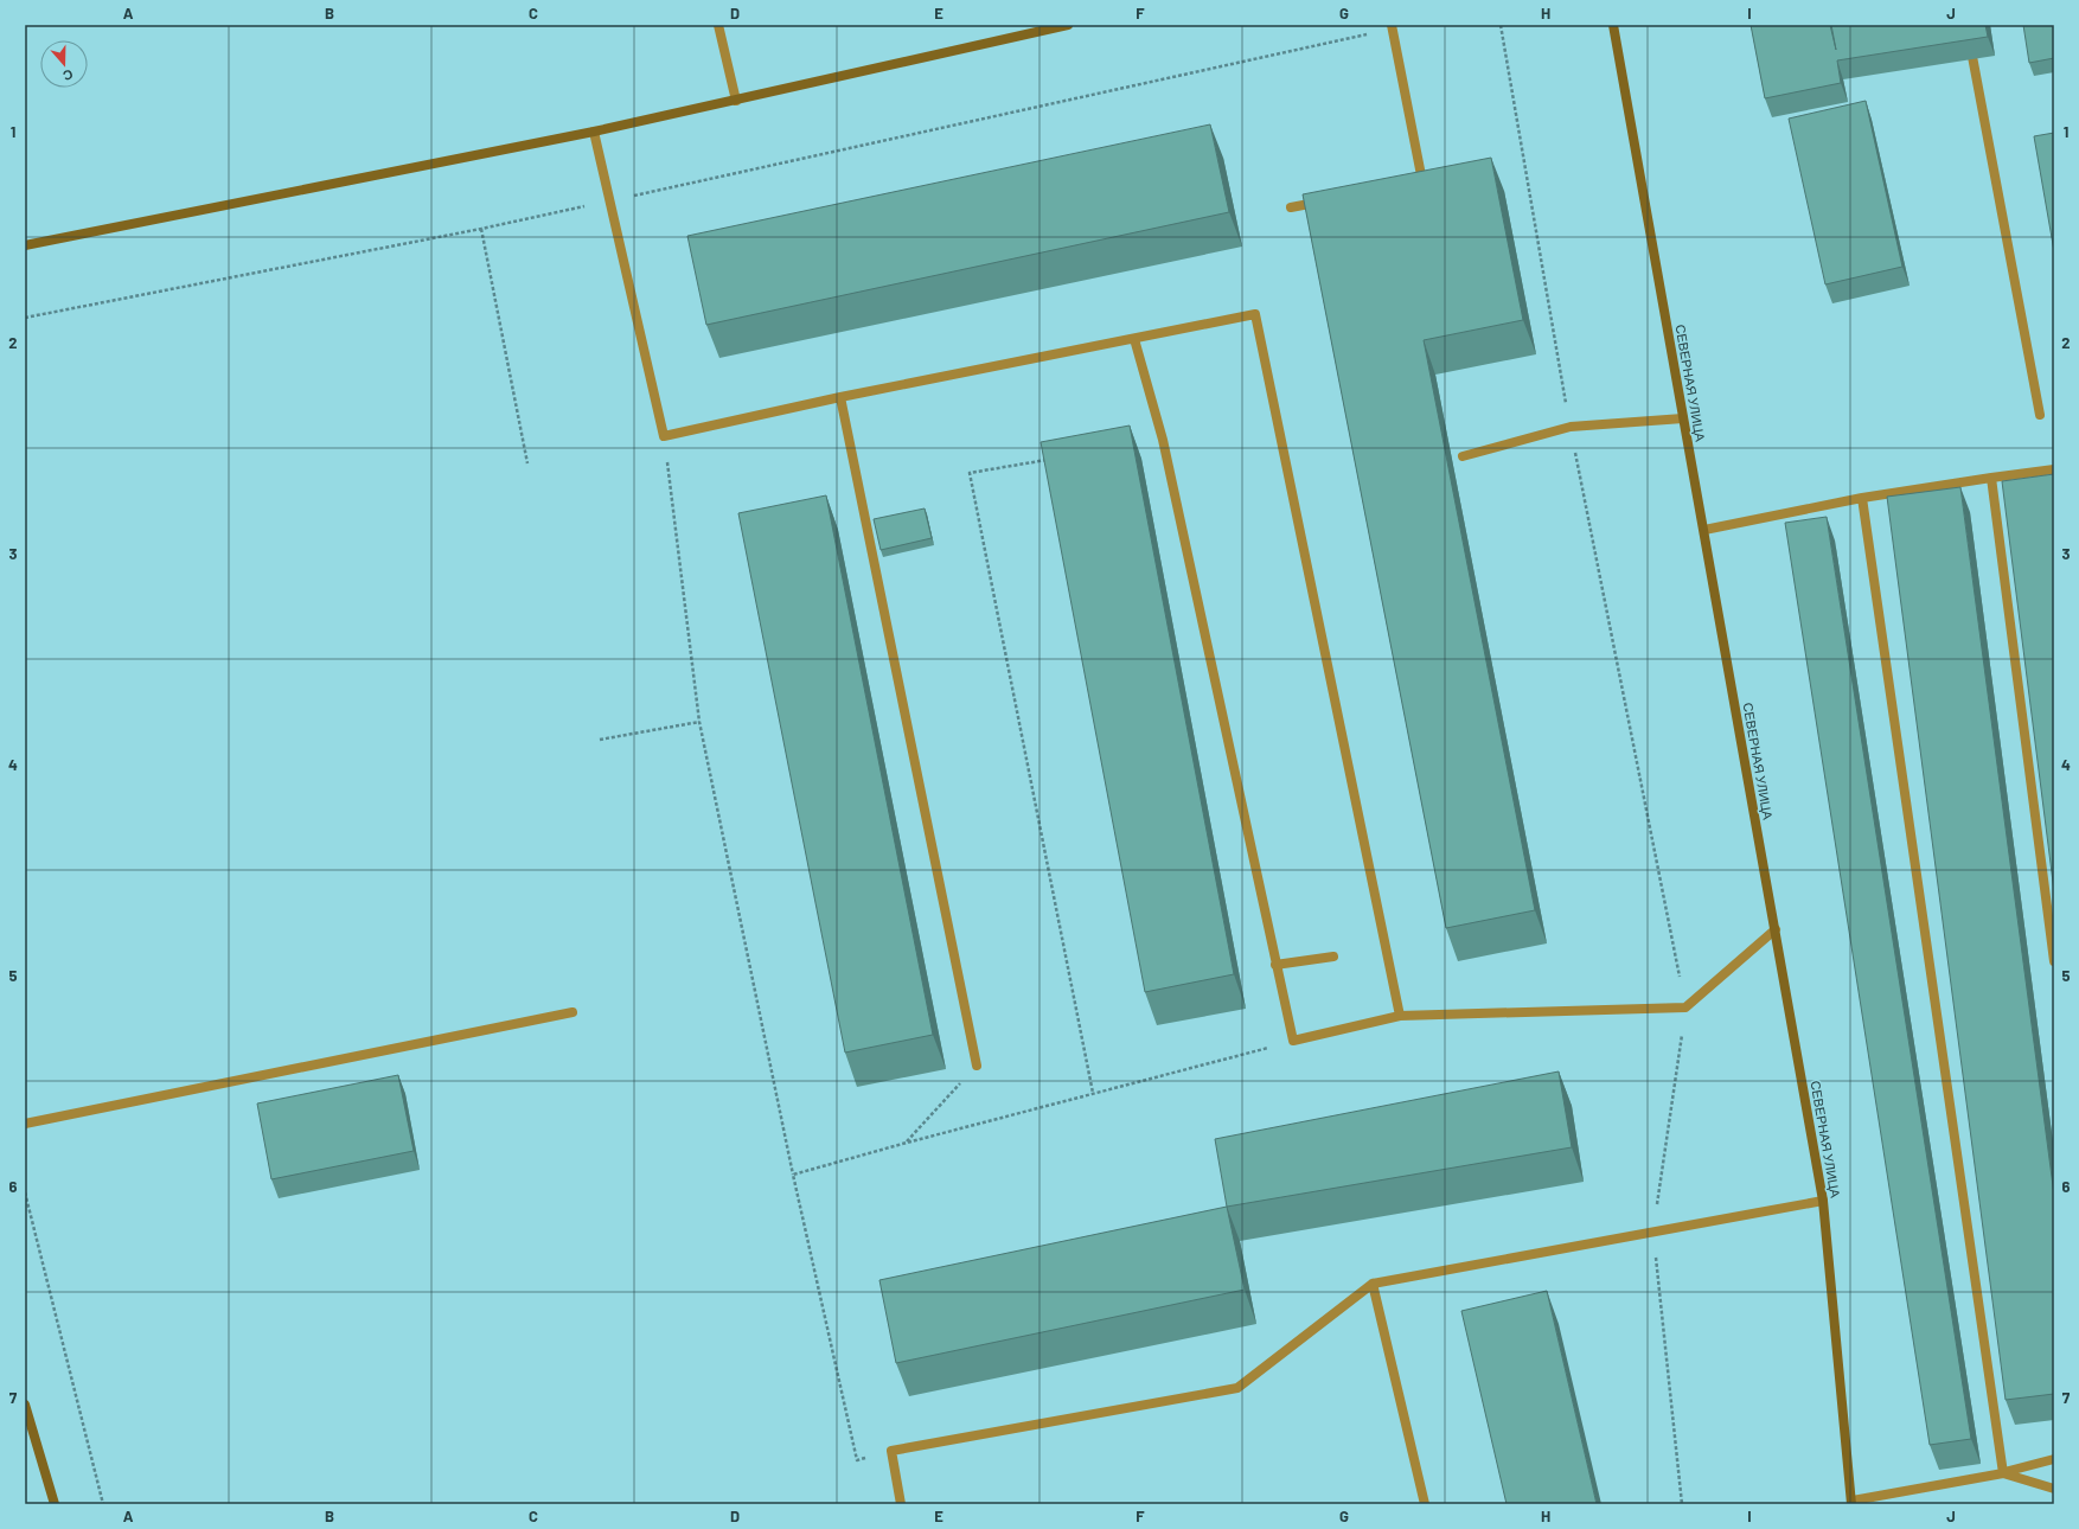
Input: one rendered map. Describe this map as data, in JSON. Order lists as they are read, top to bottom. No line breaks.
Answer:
{"streets":{"street":["СЕВЕРНАЯ УЛИЦА"]},"north":"bottom","grid":{"columns":["A","B","C","D","E","F","G","H","I","J"],"rows":["1","2","3","4","5","6","7"]}}
